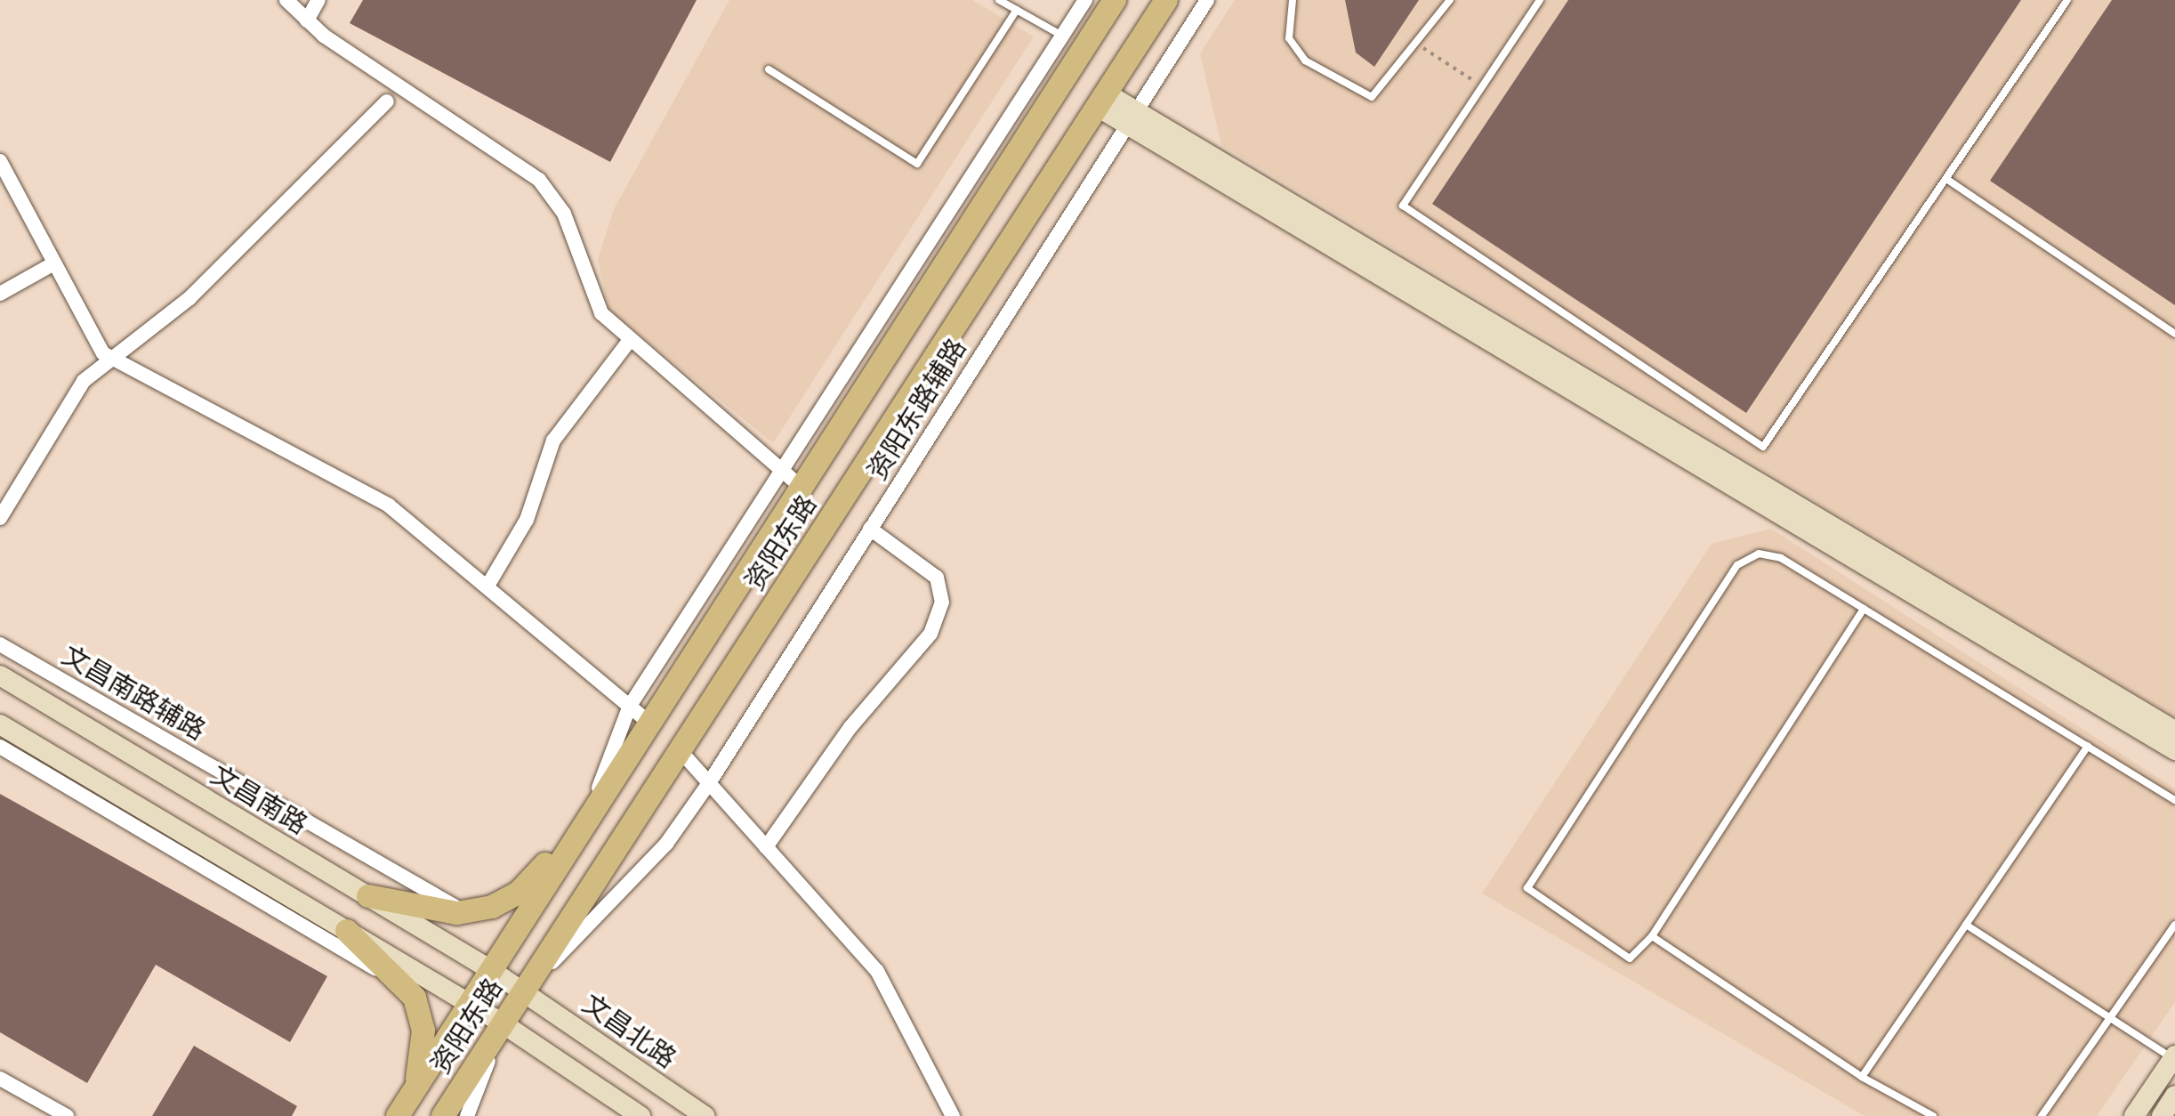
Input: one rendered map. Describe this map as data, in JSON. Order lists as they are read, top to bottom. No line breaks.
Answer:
{"streets":{"main road":["资阳东路"],"street":["资阳东路辅路","文昌南路辅路","文昌南路","文昌北路"]},"crossings":[["资阳东路辅路","资阳东路"],["资阳东路辅路","文昌北路"],["资阳东路","文昌南路"],["资阳东路","文昌北路"],["文昌南路","文昌北路"]]}
